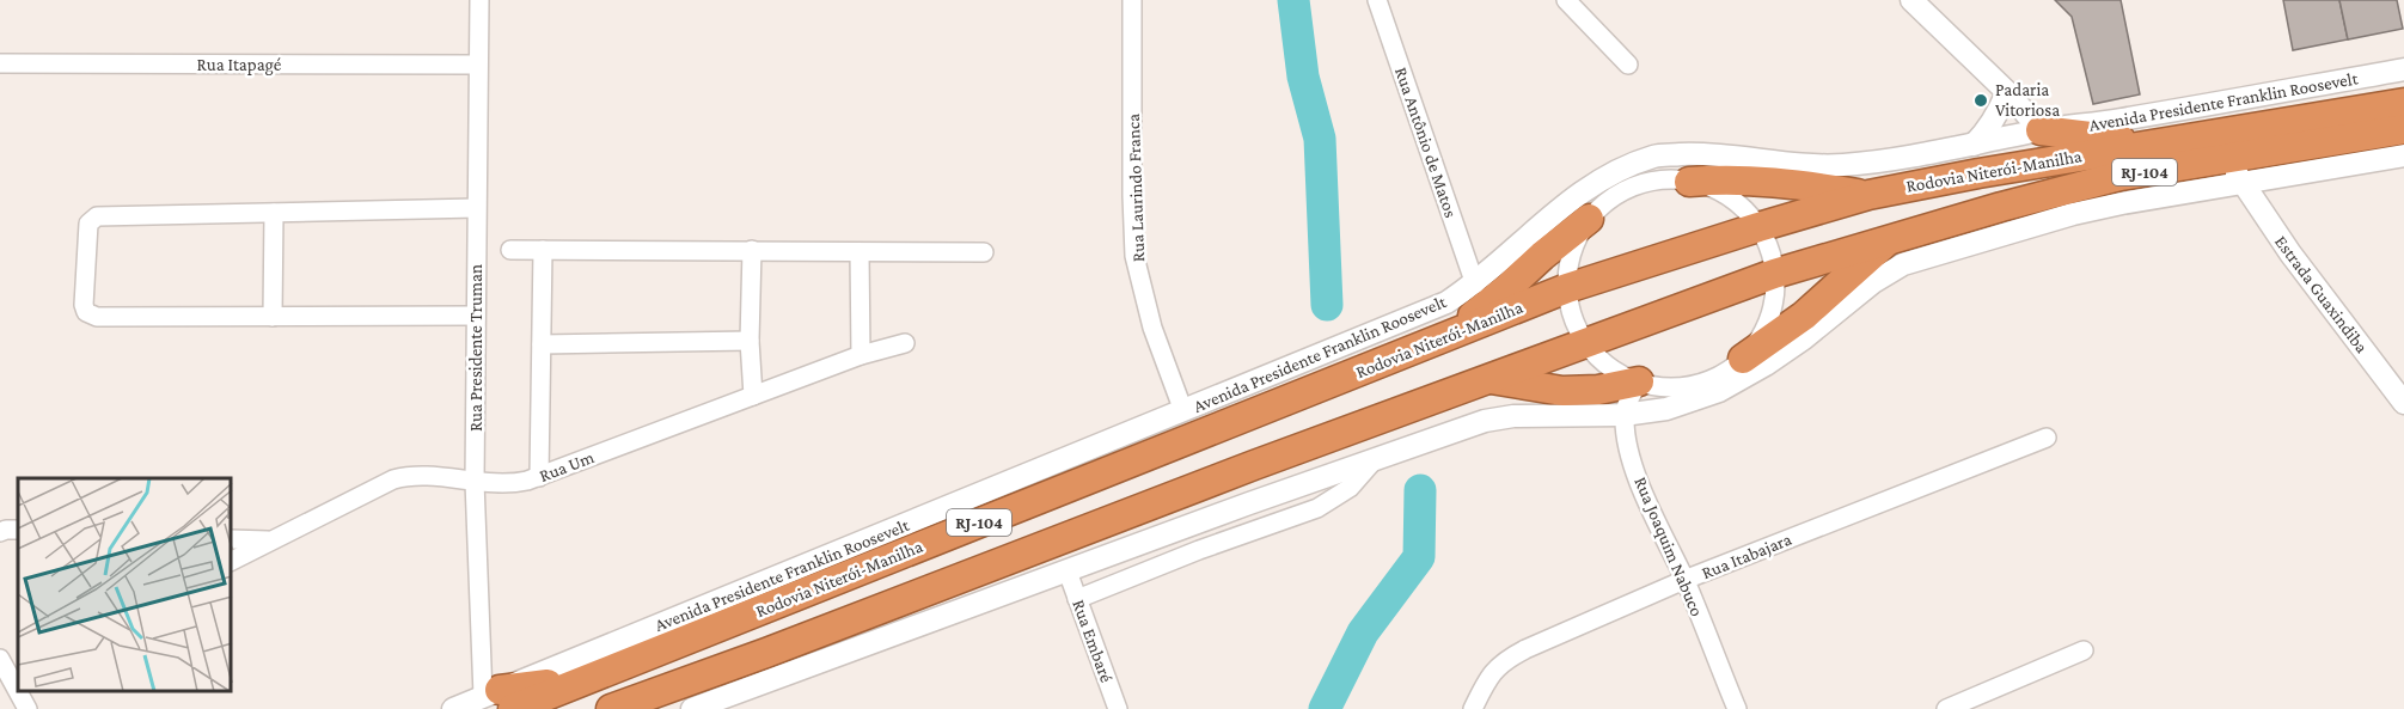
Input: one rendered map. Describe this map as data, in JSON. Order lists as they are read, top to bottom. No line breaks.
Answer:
{"streets":{"highway":["Rodovia Niterói-Manilha","RJ-104"],"street":["Rua Itapagé","Avenida Presidente Franklin Roosevelt","Rua Antônio de Matos","Rua Laurindo Franca","Estrada Guaxindiba","Rua Presidente Truman","Rua Um","Rua Joaquim Nabuco","Rua Itabajara","Rua Embaré"]},"crossings":[["Rua Itapagé","Rua Presidente Truman"],["Avenida Presidente Franklin Roosevelt","Rua Antônio de Matos"],["Avenida Presidente Franklin Roosevelt","Rodovia Niterói-Manilha"],["Avenida Presidente Franklin Roosevelt","Rua Laurindo Franca"],["Avenida Presidente Franklin Roosevelt","Rua Presidente Truman"],["Rodovia Niterói-Manilha","Estrada Guaxindiba"],["Rodovia Niterói-Manilha","Rua Presidente Truman"],["Rua Presidente Truman","Rua Um"],["Rua Joaquim Nabuco","Rua Itabajara"]],"places":["Padaria Vitoriosa"]}
